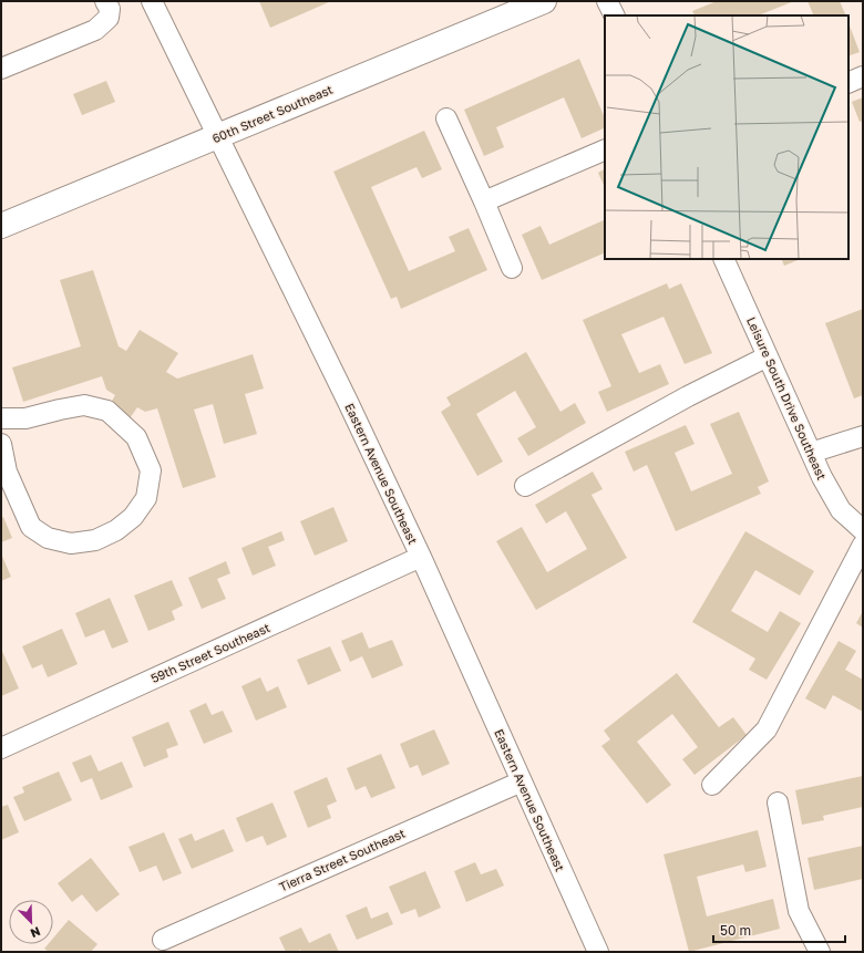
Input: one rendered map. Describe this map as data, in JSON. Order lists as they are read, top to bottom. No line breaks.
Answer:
{"streets":{"main road":["60th Street Southeast"],"street":["Leisure South Drive Southeast","Eastern Avenue Southeast","59th Street Southeast","Tierra Street Southeast"]},"crossings":[["60th Street Southeast","Eastern Avenue Southeast"],["Eastern Avenue Southeast","59th Street Southeast"],["Eastern Avenue Southeast","Tierra Street Southeast"]],"scale_bar":"50 m","north":"bottom right"}
